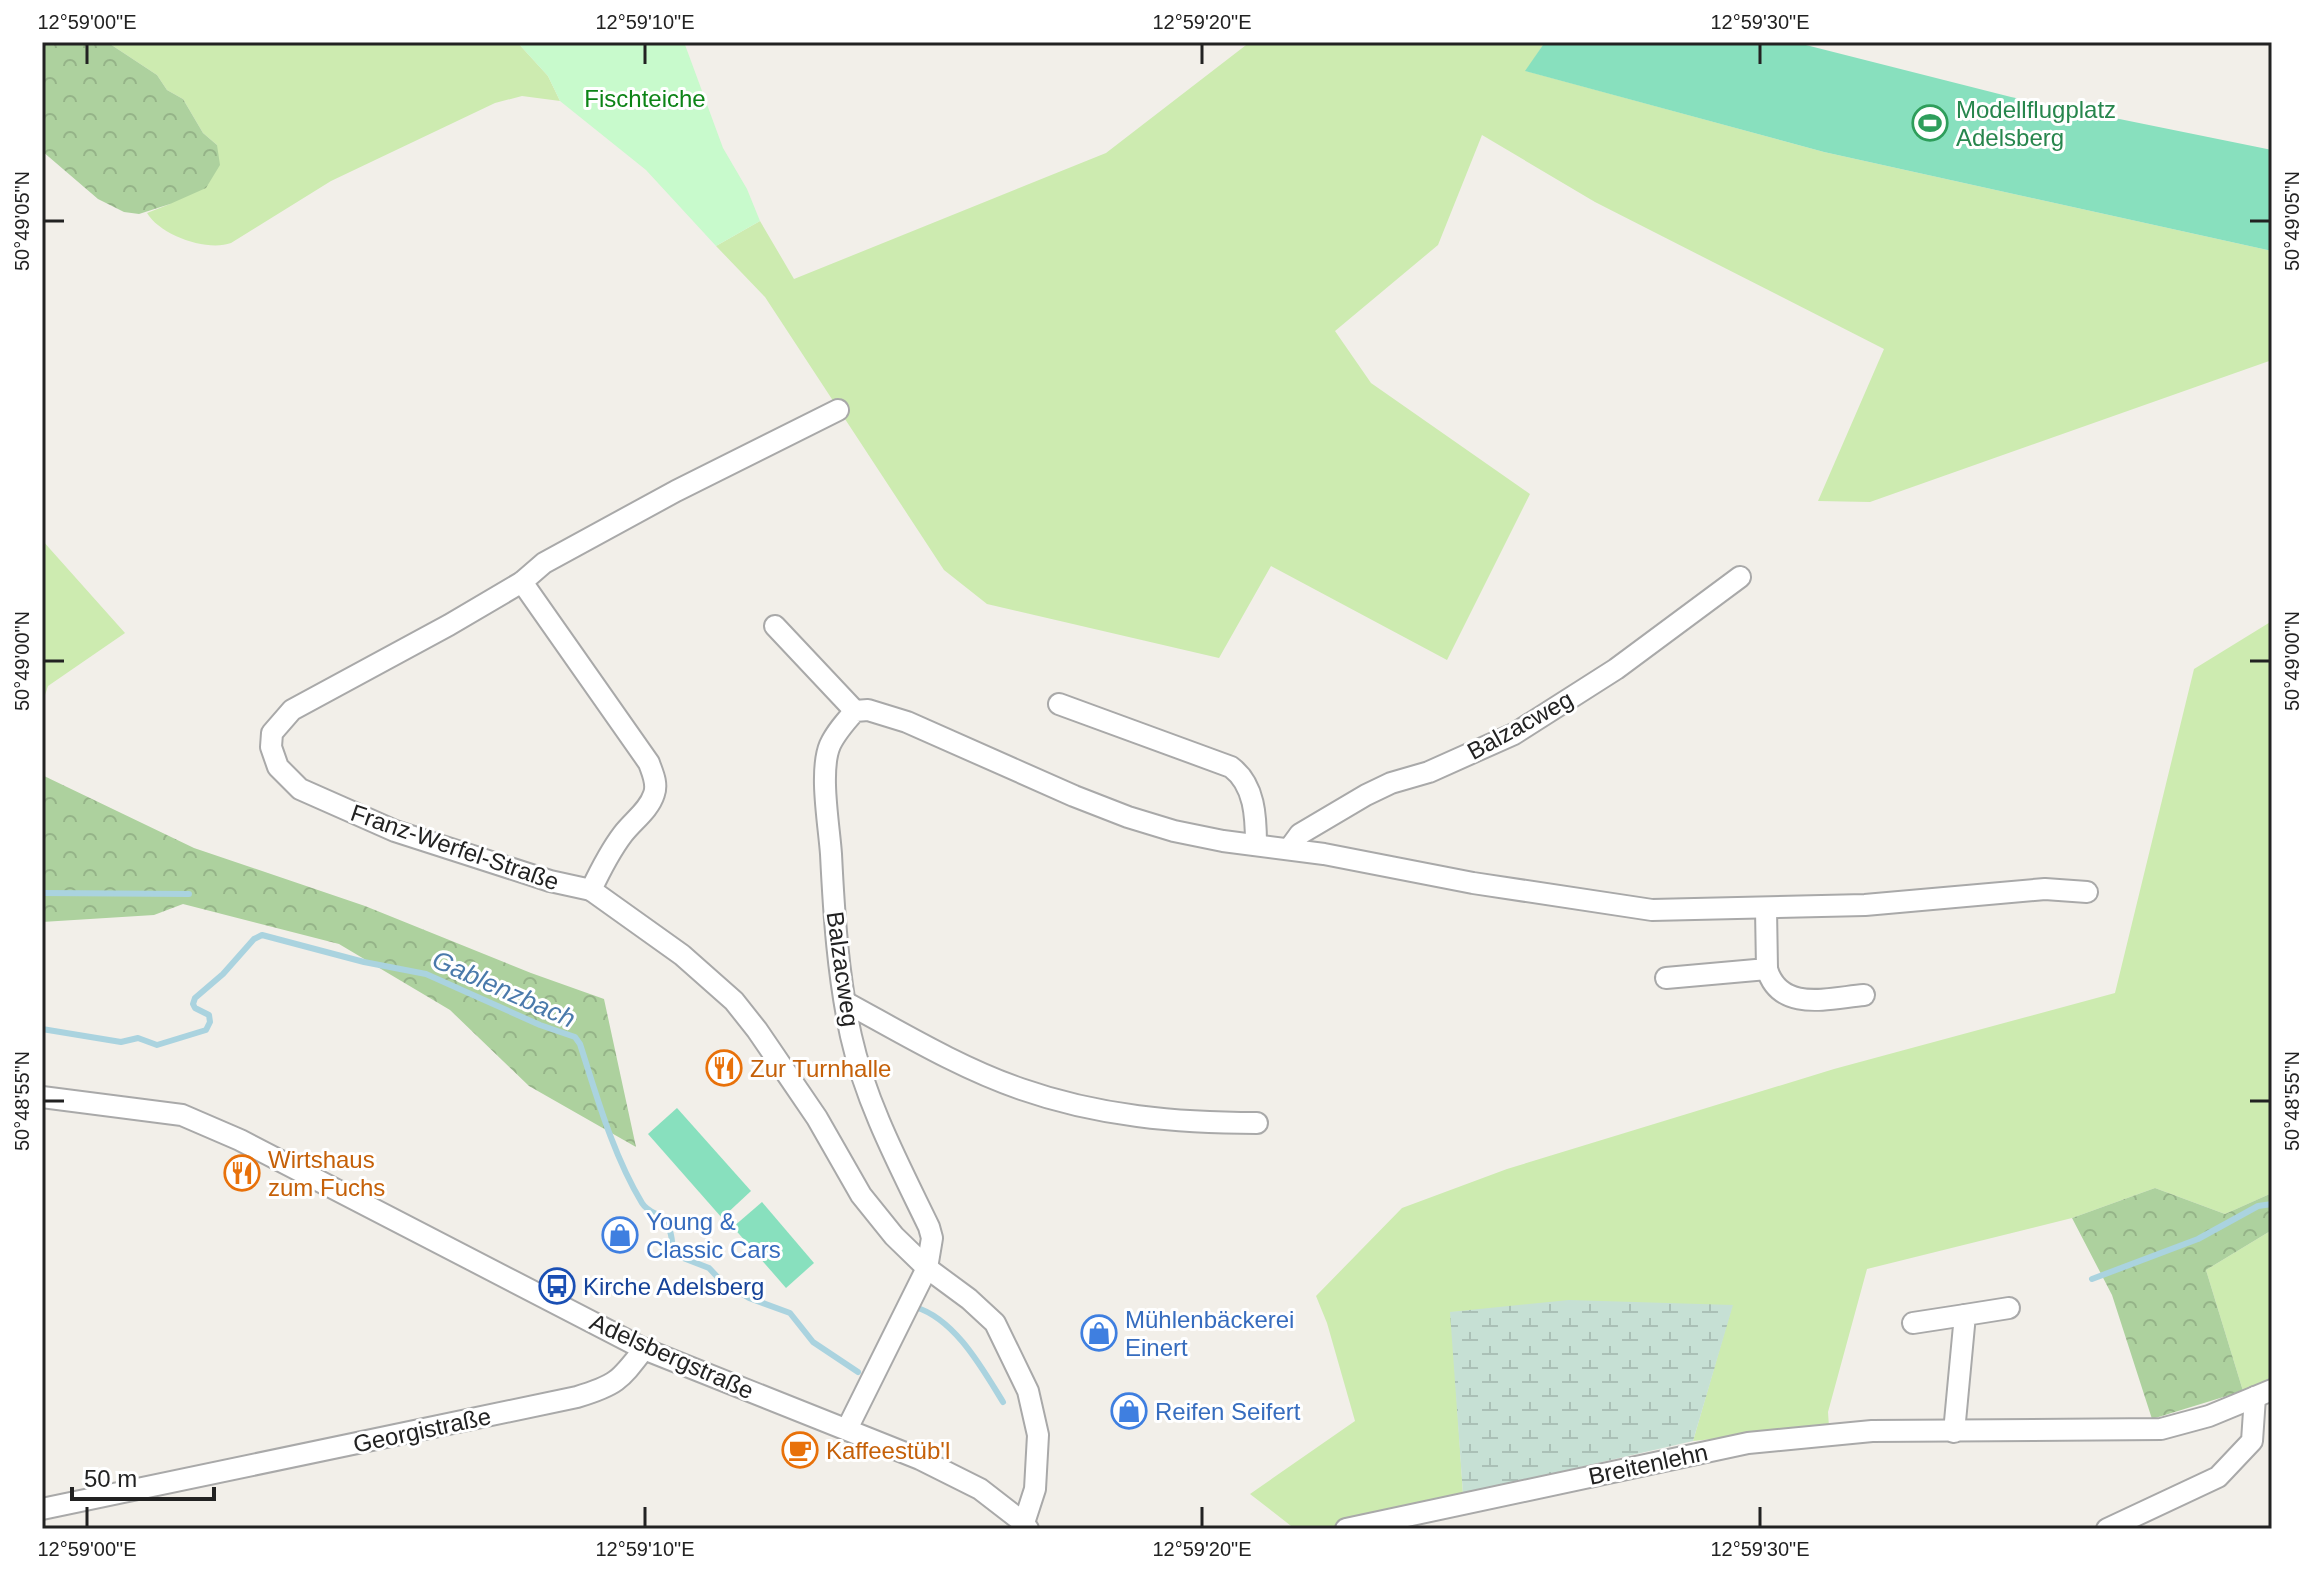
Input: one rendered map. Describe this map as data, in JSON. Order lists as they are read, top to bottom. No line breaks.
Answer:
{"streets":{"street":["Balzacweg","Franz-Werfel-Straße","Adelsbergstraße","Georgistraße","Breitenlehn"]},"crossings":[["Balzacweg","Franz-Werfel-Straße"],["Balzacweg","Adelsbergstraße"],["Adelsbergstraße","Georgistraße"]],"water":["Gablenzbach"],"parks":["Fischteiche"],"places":{"sports":["Modellflugplatz Adelsberg"],"restaurant":["Zur Turnhalle","Wirtshaus zum Fuchs"],"shop":["Young & Classic Cars","Mühlenbäckerei Einert","Reifen Seifert"],"bus stop":["Kirche Adelsberg"],"cafe":["Kaffeestüb'l"]},"scale_bar":"50 m","coordinates":["12°59'00\"E","12°59'10\"E","12°59'20\"E","12°59'30\"E","50°49'05\"N","50°49'00\"N","50°48'55\"N"]}
